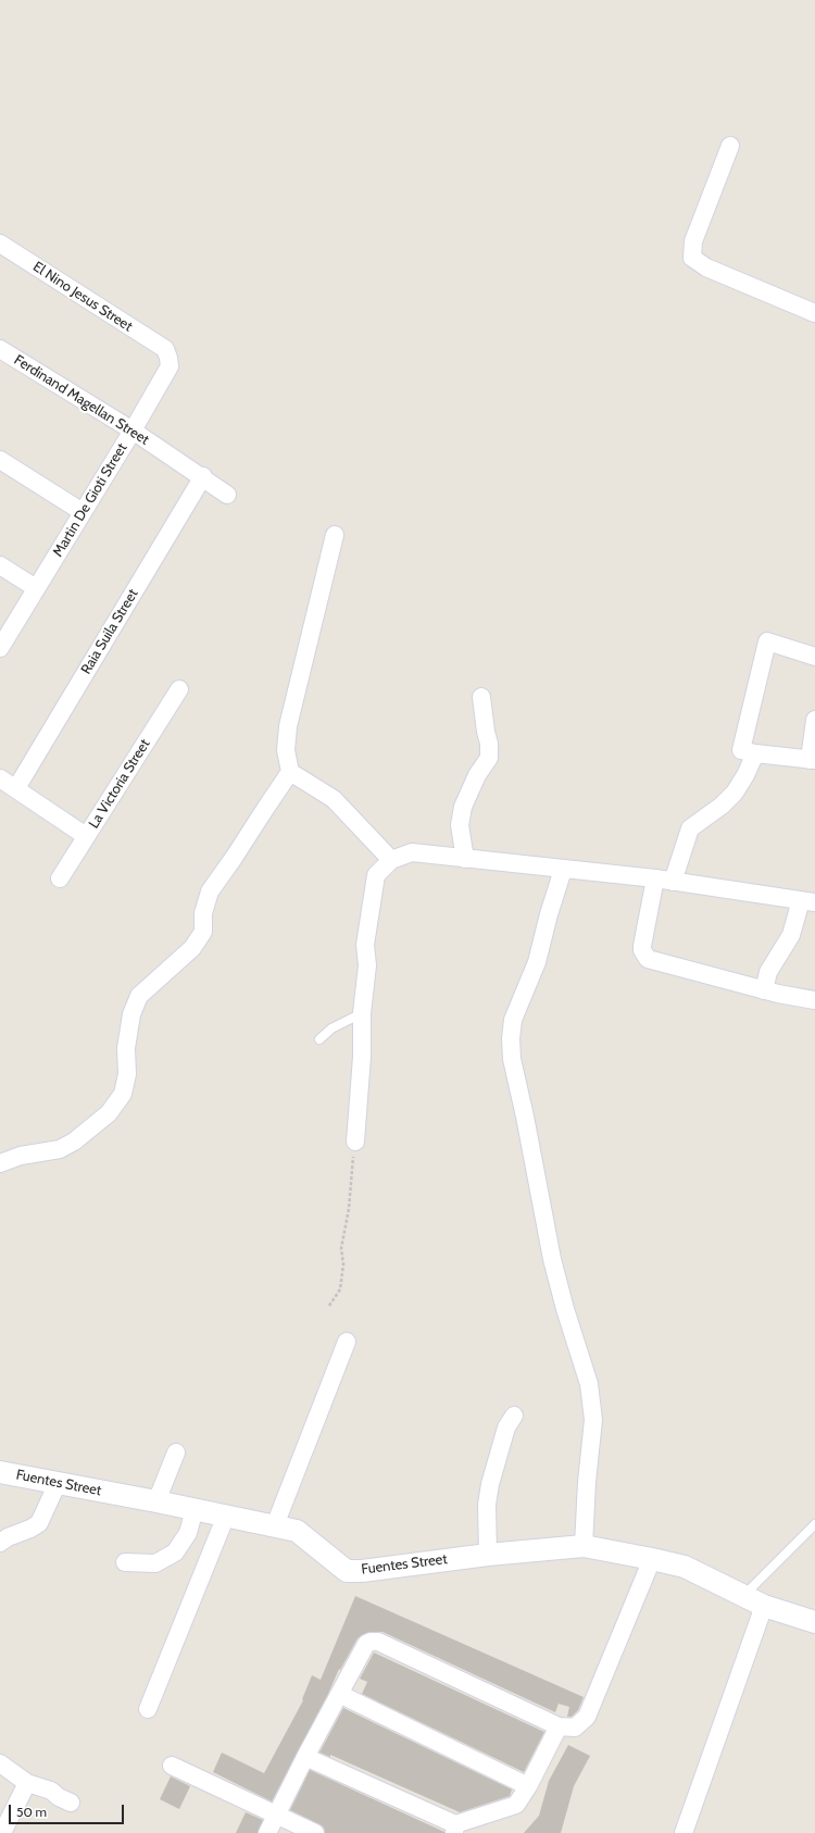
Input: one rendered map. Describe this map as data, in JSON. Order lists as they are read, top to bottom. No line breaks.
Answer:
{"streets":{"street":["El Nino Jesus Street","Ferdinand Magellan Street","Martin De Gioti Street","Raia Suila Street","La Victoria Street","Fuentes Street"]},"crossings":[["El Nino Jesus Street","Martin De Gioti Street"],["Ferdinand Magellan Street","Martin De Gioti Street"],["Ferdinand Magellan Street","Raia Suila Street"]],"scale_bar":"50 m"}
